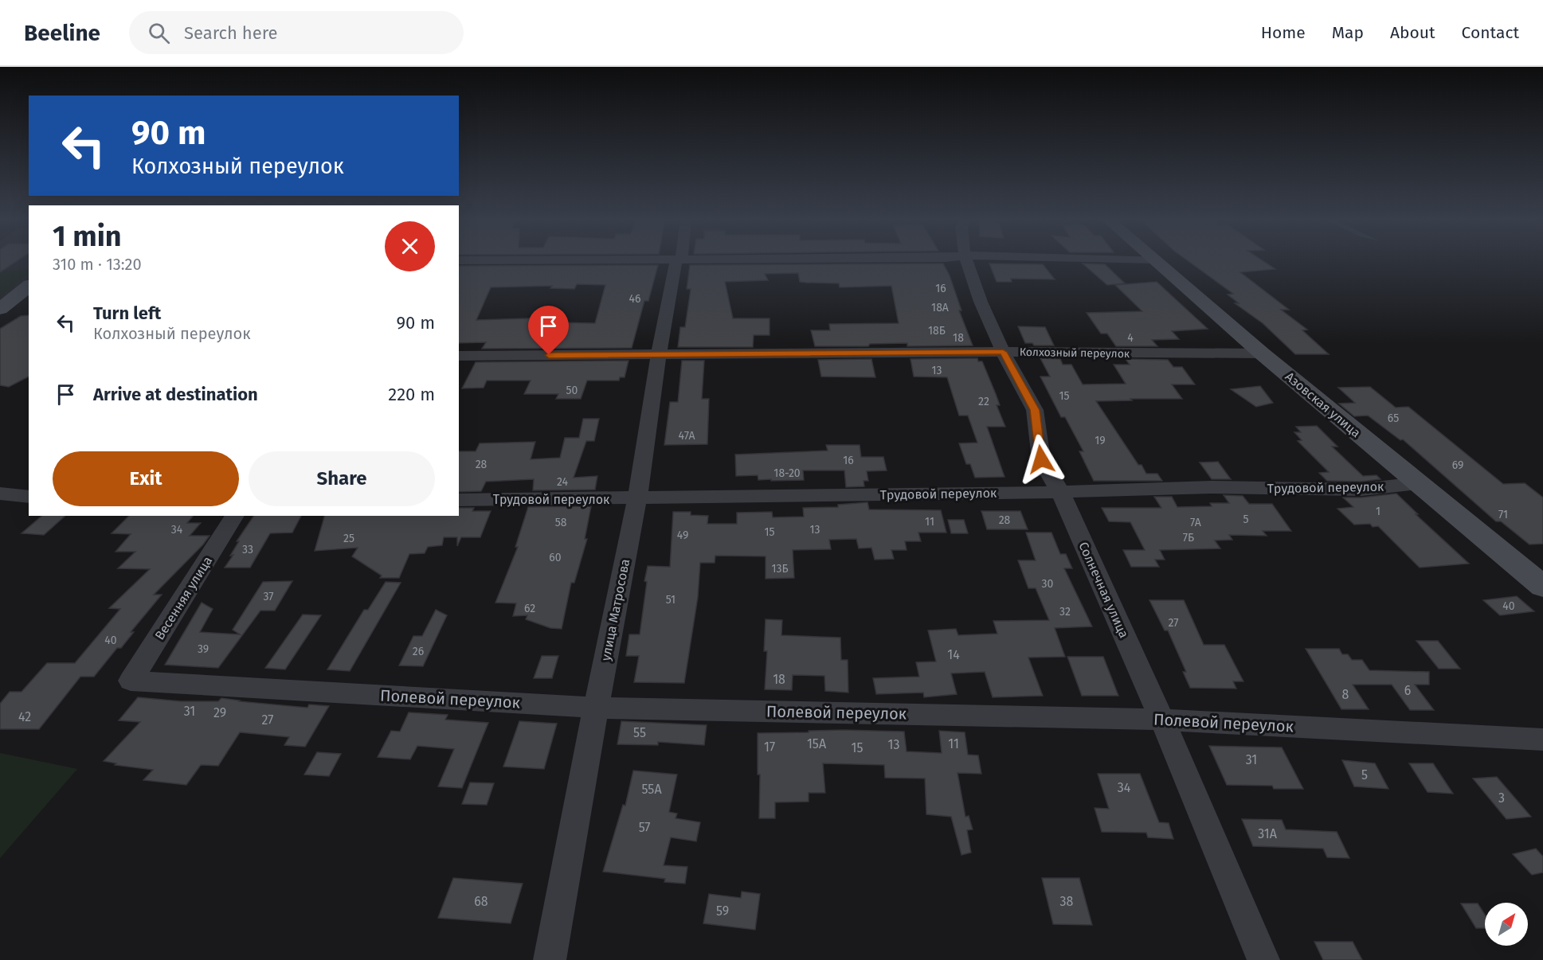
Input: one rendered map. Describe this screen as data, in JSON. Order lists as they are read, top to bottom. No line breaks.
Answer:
{"streets":{"street":["Колхозный переулок","Азовская улица","Трудовой переулок","Солнечная улица","Весенняя улица","улица Матросова","Полевой переулок"]},"crossings":[["Колхозный переулок","Азовская улица"],["Колхозный переулок","Солнечная улица"],["Колхозный переулок","улица Матросова"],["Азовская улица","Трудовой переулок"],["Трудовой переулок","Солнечная улица"],["Трудовой переулок","улица Матросова"],["Солнечная улица","Полевой переулок"],["Весенняя улица","Полевой переулок"],["улица Матросова","Полевой переулок"]],"house_numbers":["16","46","18А","18Б","18","4","13","50","15","22","65","47А","19","16","28","69","18-20","24","1","71","5","28","11","58","7А","34","13","15","49","7Б","25","33","60","13Б","30","37","51","40","62","32","27","40","39","26","14","18","6","8","31","29","42","27","55","15А","11","13","17","15","31","5","34","55А","3","57","31А","68","38","59"],"north":"top right","page":{"header":"Beeline","search":"Search here","nav":["Home","Map","About","Contact"],"turn":["90 m","Колхозный переулок"],"heading":["1 min","310 m · 13:20"],"list":[{"name":"Turn left","note":"Колхозный переулок","value":"90 m"},{"name":"Arrive at destination","value":"220 m"}],"buttons":["Exit","Share"]}}
